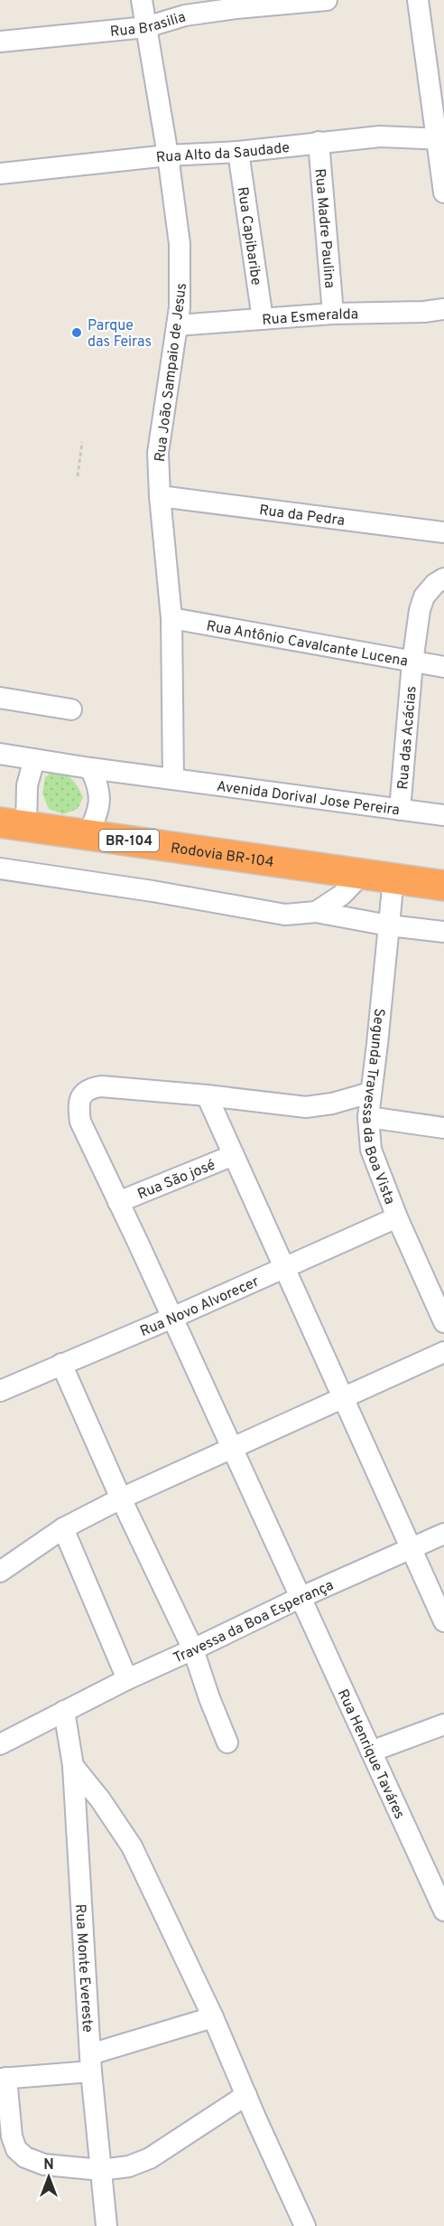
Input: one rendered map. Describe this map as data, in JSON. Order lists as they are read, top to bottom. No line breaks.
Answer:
{"streets":{"highway":["BR-104","Rodovia BR-104"],"street":["Rua Brasilia","Rua Alto da Saudade","Rua Madre Paulina","Rua Capibaribe","Rua Esmeralda","Rua João Sampaio de Jesus","Rua da Pedra","Rua Antônio Cavalcante Lucena","Rua das Acácias","Avenida Dorival Jose Pereira","Segunda Travessa da Boa Vista","Rua São josé","Rua Novo Alvorecer","Travessa da Boa Esperança","Rua Henrique Taváres","Rua Monte Evereste"]},"crossings":[["Rua Brasilia","Rua João Sampaio de Jesus"],["Rua Alto da Saudade","Rua Madre Paulina"],["Rua Alto da Saudade","Rua Capibaribe"],["Rua Alto da Saudade","Rua João Sampaio de Jesus"],["Rua Madre Paulina","Rua Esmeralda"],["Rua Capibaribe","Rua Esmeralda"],["Rua Esmeralda","Rua João Sampaio de Jesus"],["Rua João Sampaio de Jesus","Rua da Pedra"],["Rua João Sampaio de Jesus","Rua Antônio Cavalcante Lucena"],["Rua João Sampaio de Jesus","Avenida Dorival Jose Pereira"],["Rua Antônio Cavalcante Lucena","Rua das Acácias"],["Rua das Acácias","Avenida Dorival Jose Pereira"],["Rodovia BR-104","Segunda Travessa da Boa Vista"],["Segunda Travessa da Boa Vista","Rua Novo Alvorecer"],["Rua São josé","Rua Henrique Taváres"],["Rua Novo Alvorecer","Rua Henrique Taváres"],["Travessa da Boa Esperança","Rua Henrique Taváres"],["Travessa da Boa Esperança","Rua Monte Evereste"]],"places":["Parque das Feiras"],"north":"top"}
